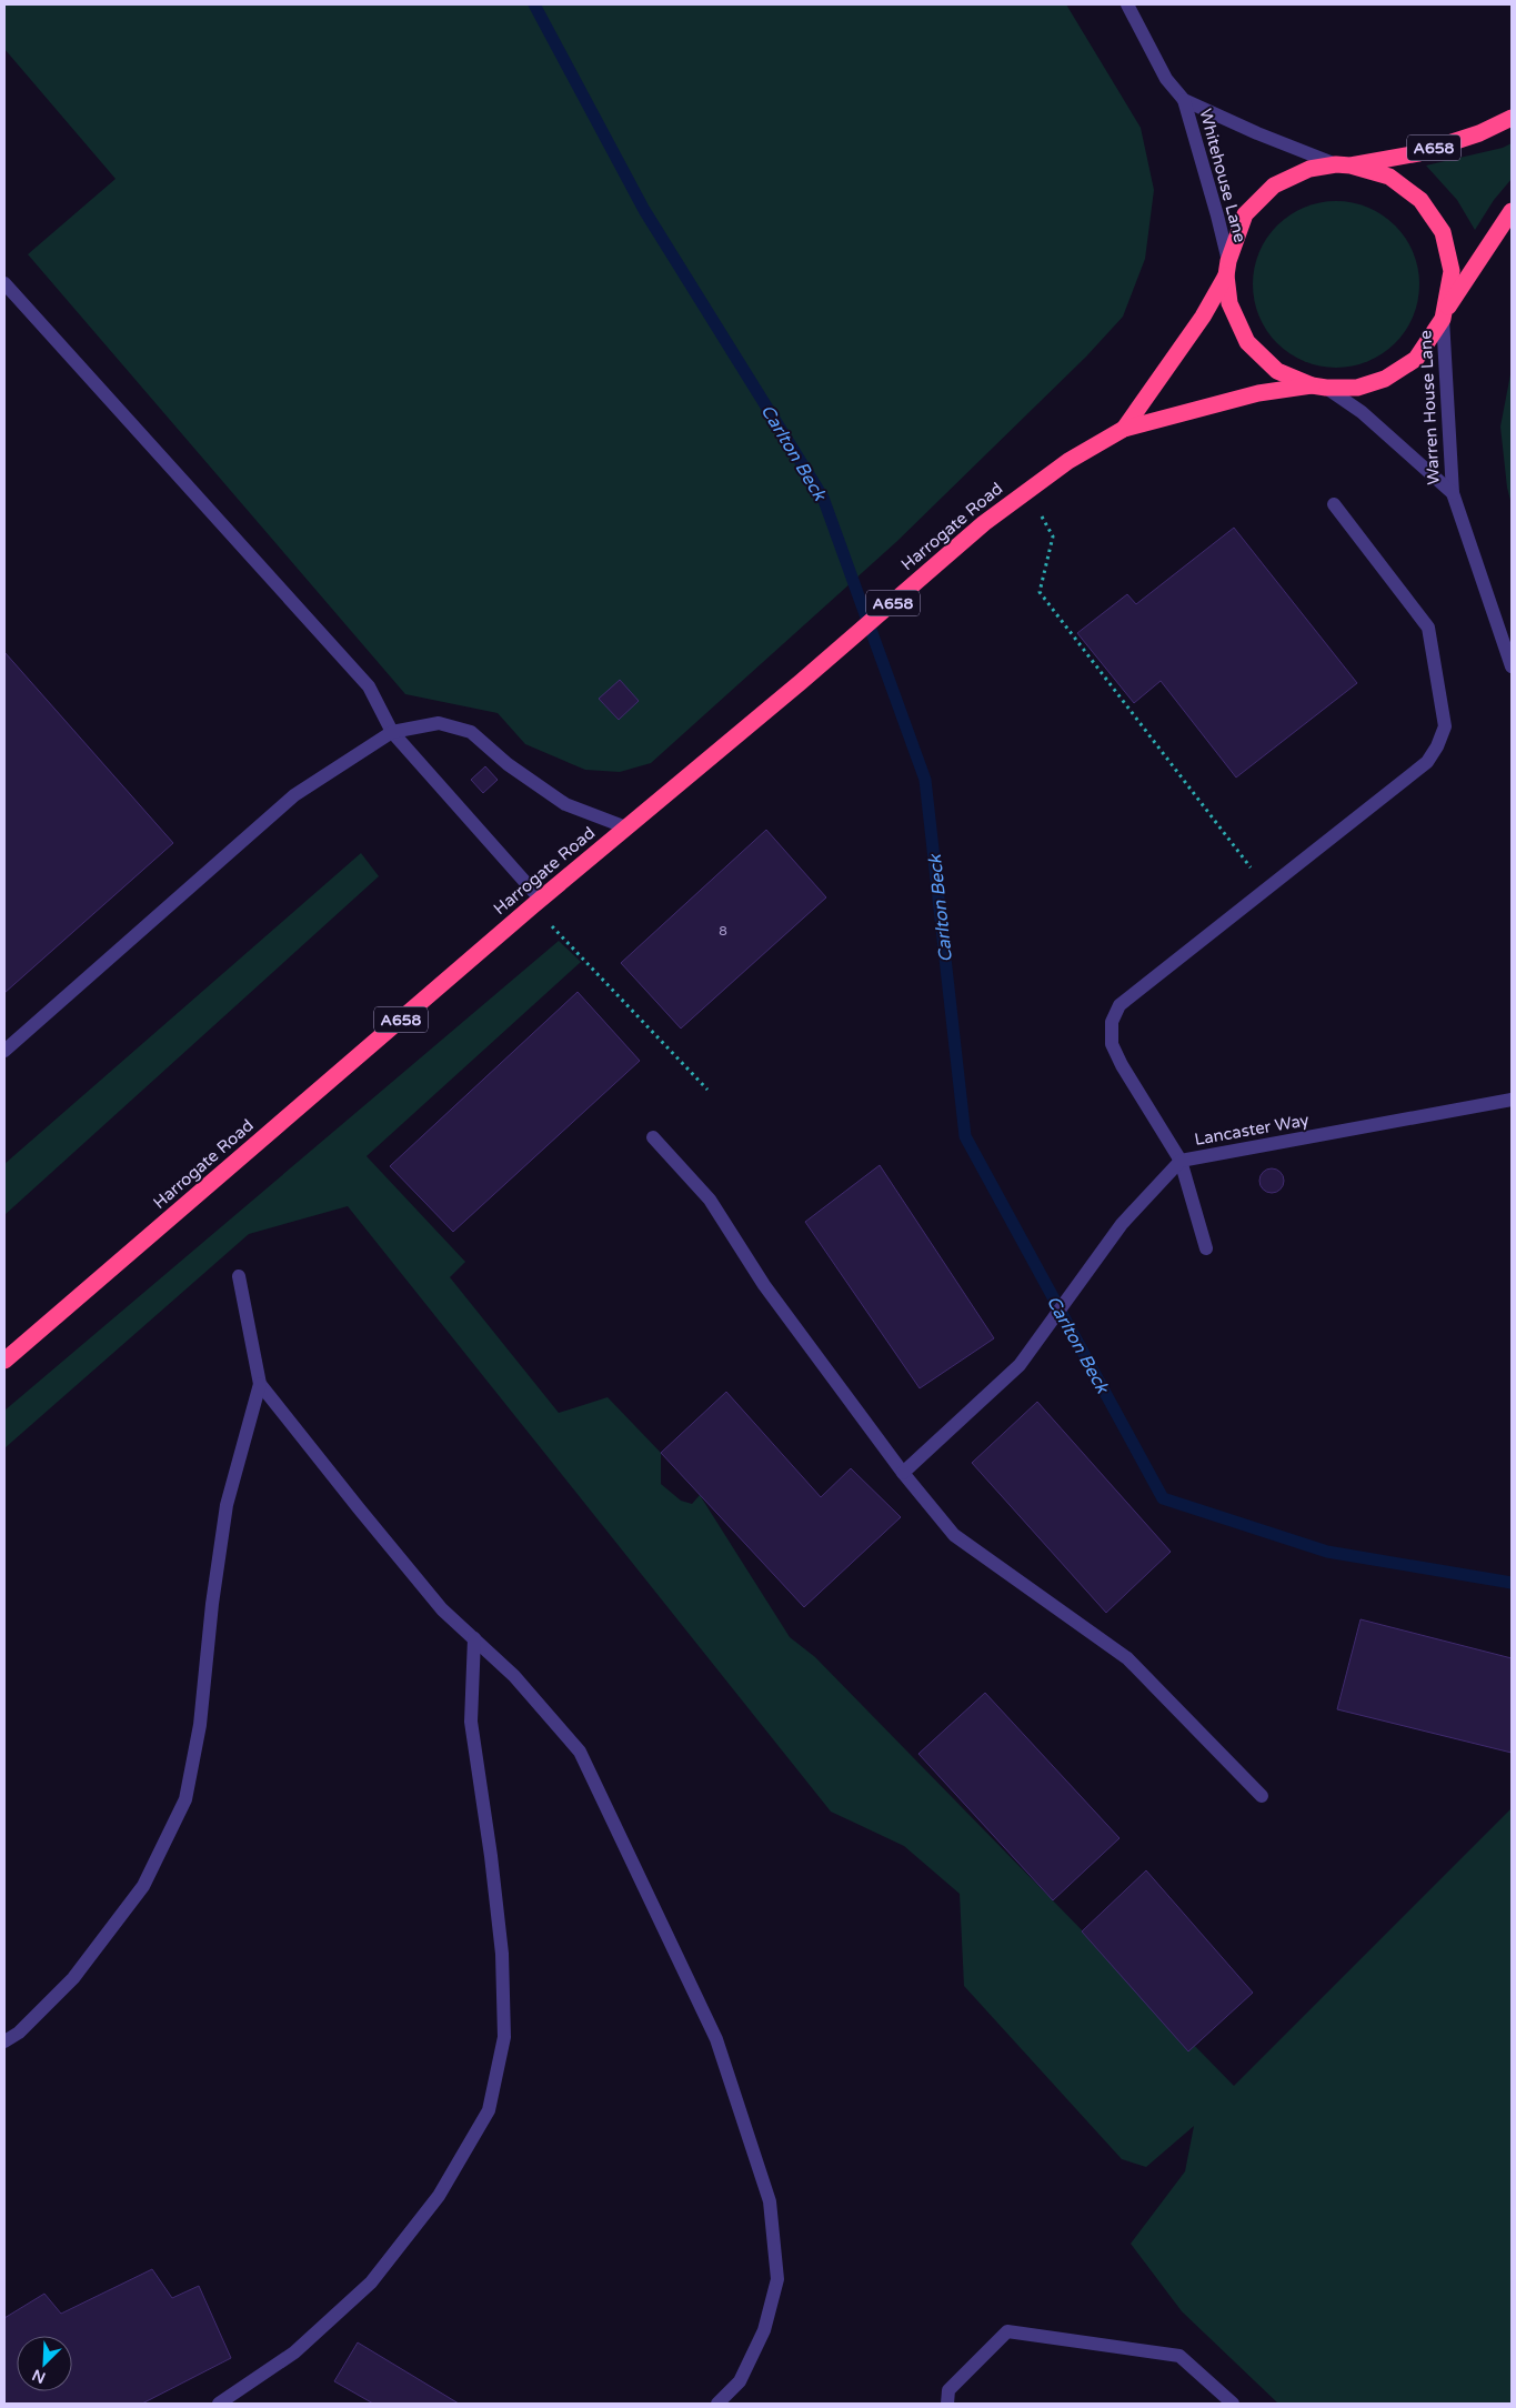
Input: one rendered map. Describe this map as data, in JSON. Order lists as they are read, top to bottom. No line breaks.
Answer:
{"streets":{"highway":["A658","Harrogate Road"],"street":["Whitehouse Lane","Warren House Lane","Lancaster Way"]},"crossings":[["A658","Whitehouse Lane"],["A658","Harrogate Road"],["Whitehouse Lane","Harrogate Road"],["Warren House Lane","Harrogate Road"]],"water":["Carlton Beck"],"house_numbers":["8"],"north":"bottom left"}
